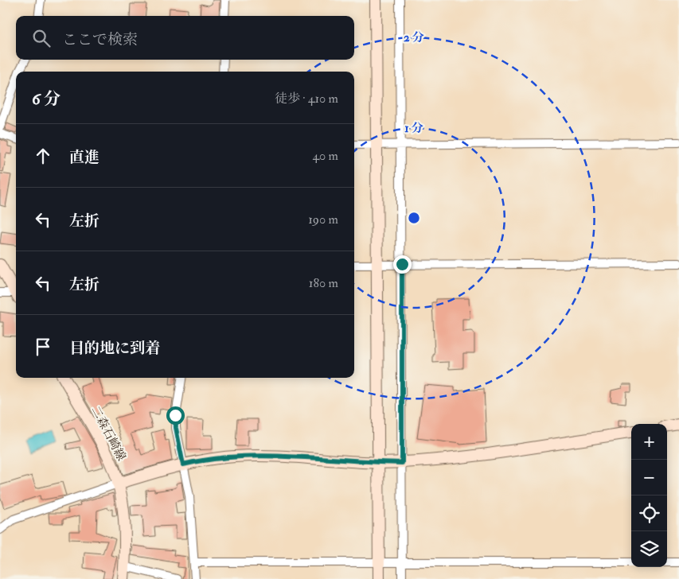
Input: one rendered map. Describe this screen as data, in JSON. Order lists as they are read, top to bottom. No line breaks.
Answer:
{"streets":{"street":["二森石崎線"]},"page":{"search":"ここで検索","heading":["6 分","徒歩 · 410 m"],"list":[["直進","40 m"],["左折","190 m"],["左折","180 m"],"目的地に到着"],"map_buttons":["+","−"]},"rings":["2 分","1 分"]}
